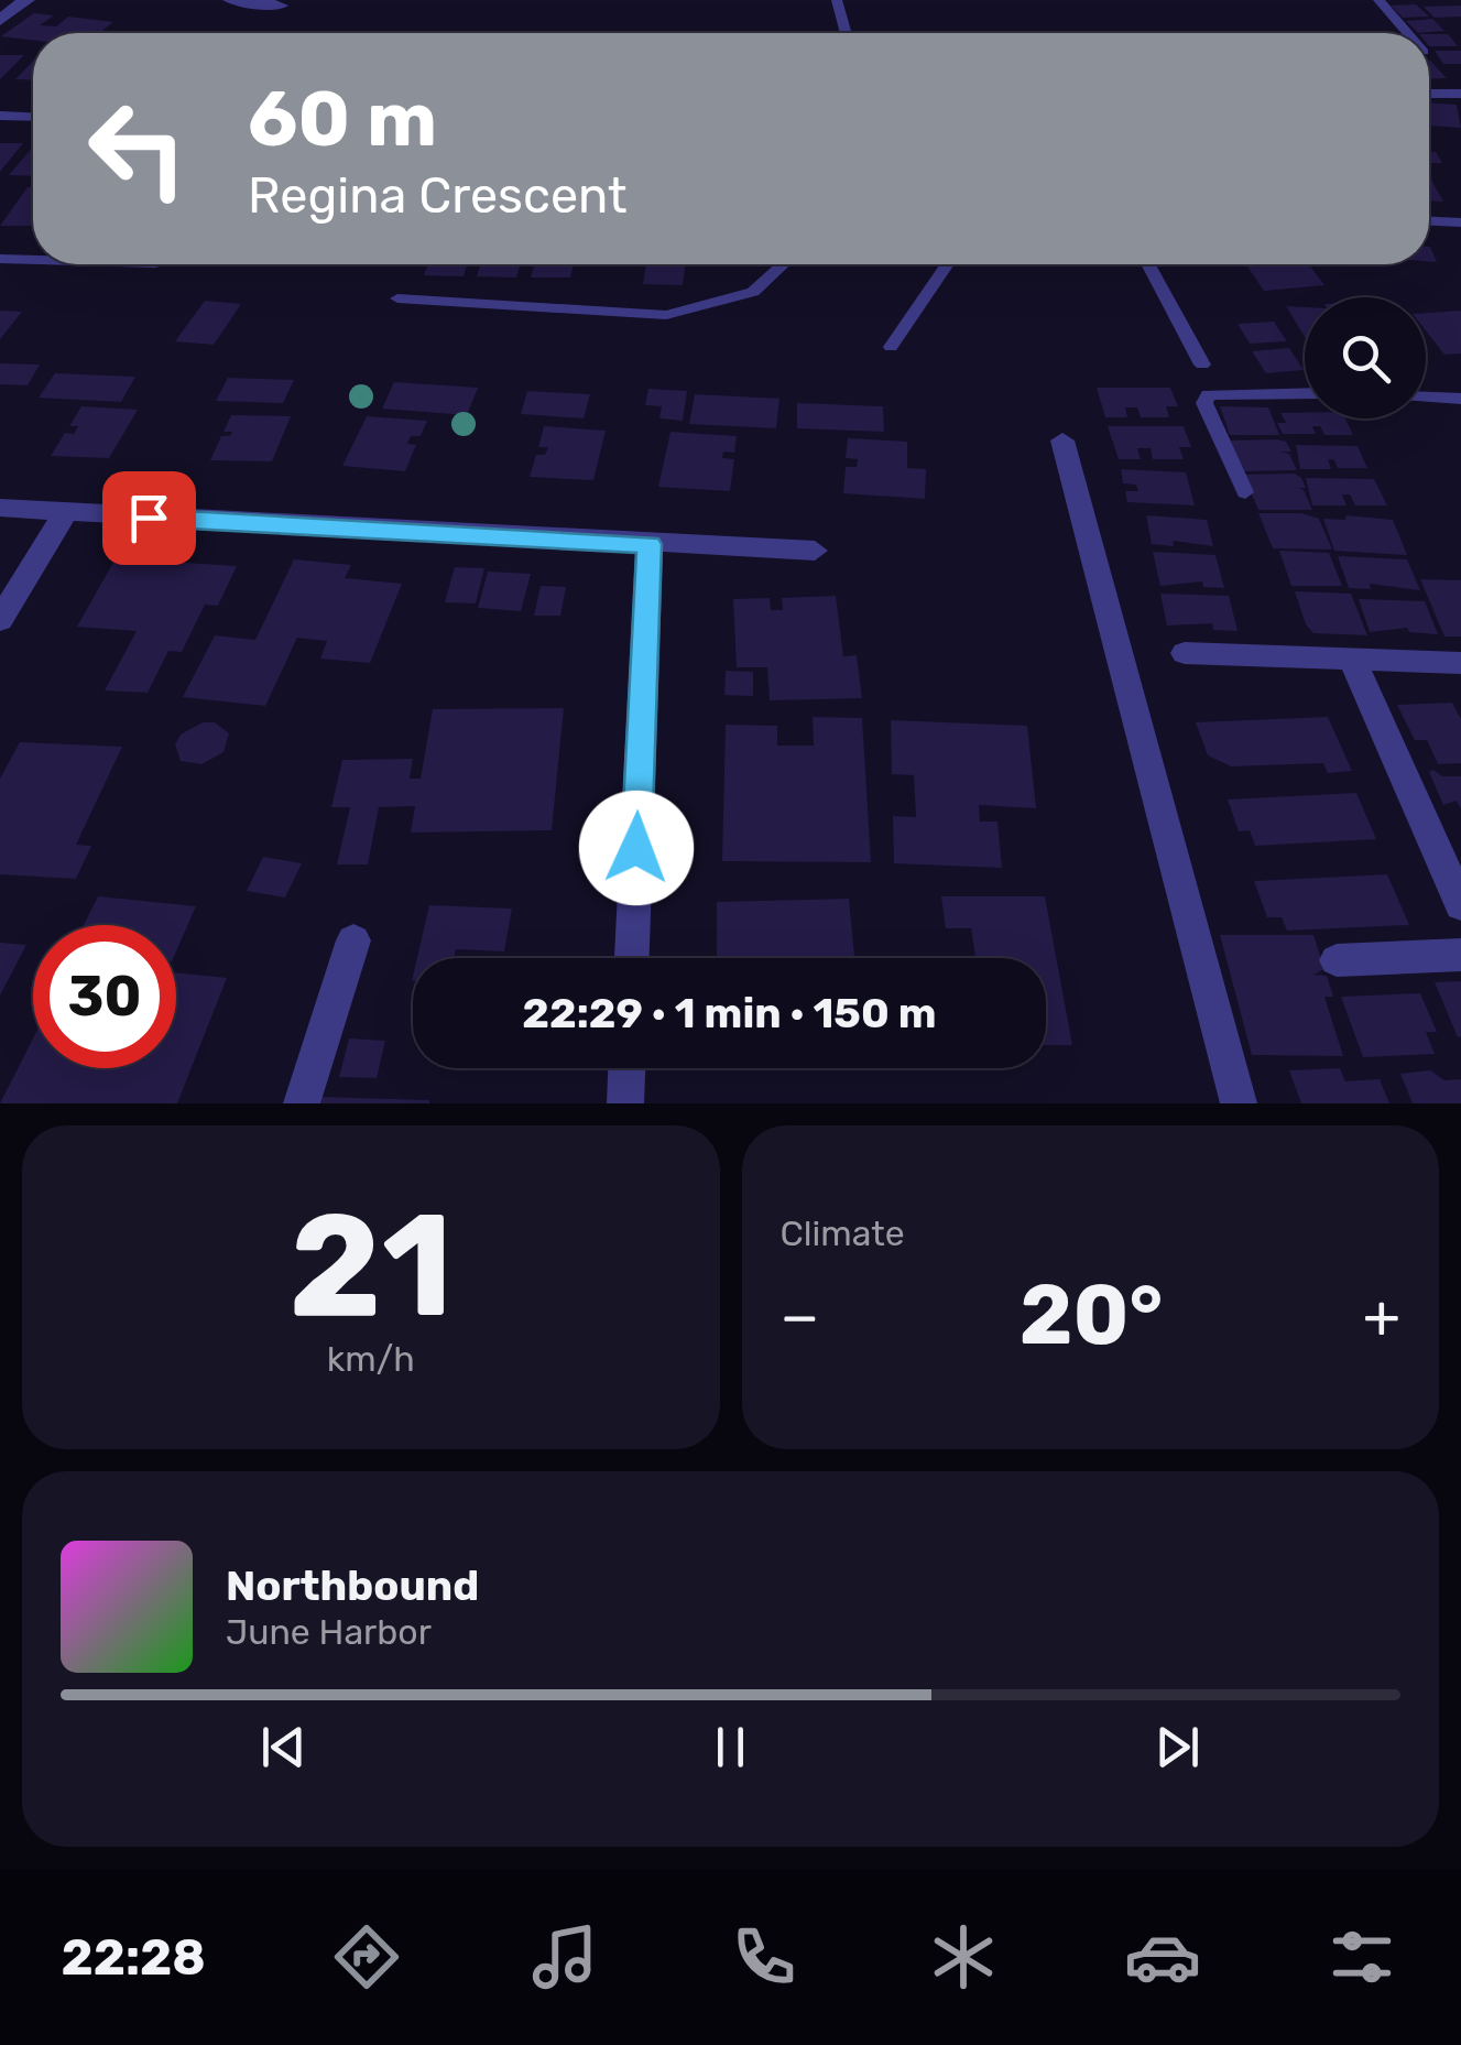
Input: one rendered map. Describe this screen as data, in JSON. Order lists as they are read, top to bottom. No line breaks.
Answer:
{"page":{"turn":["60 m","Regina Crescent"],"limit":"30","trip":"22:29 · 1 min · 150 m","tile":[["21","km/h"],"Climate"],"heat":["−","20°","+"],"song":["Northbound","June Harbor"],"tabs":"22:28"}}
